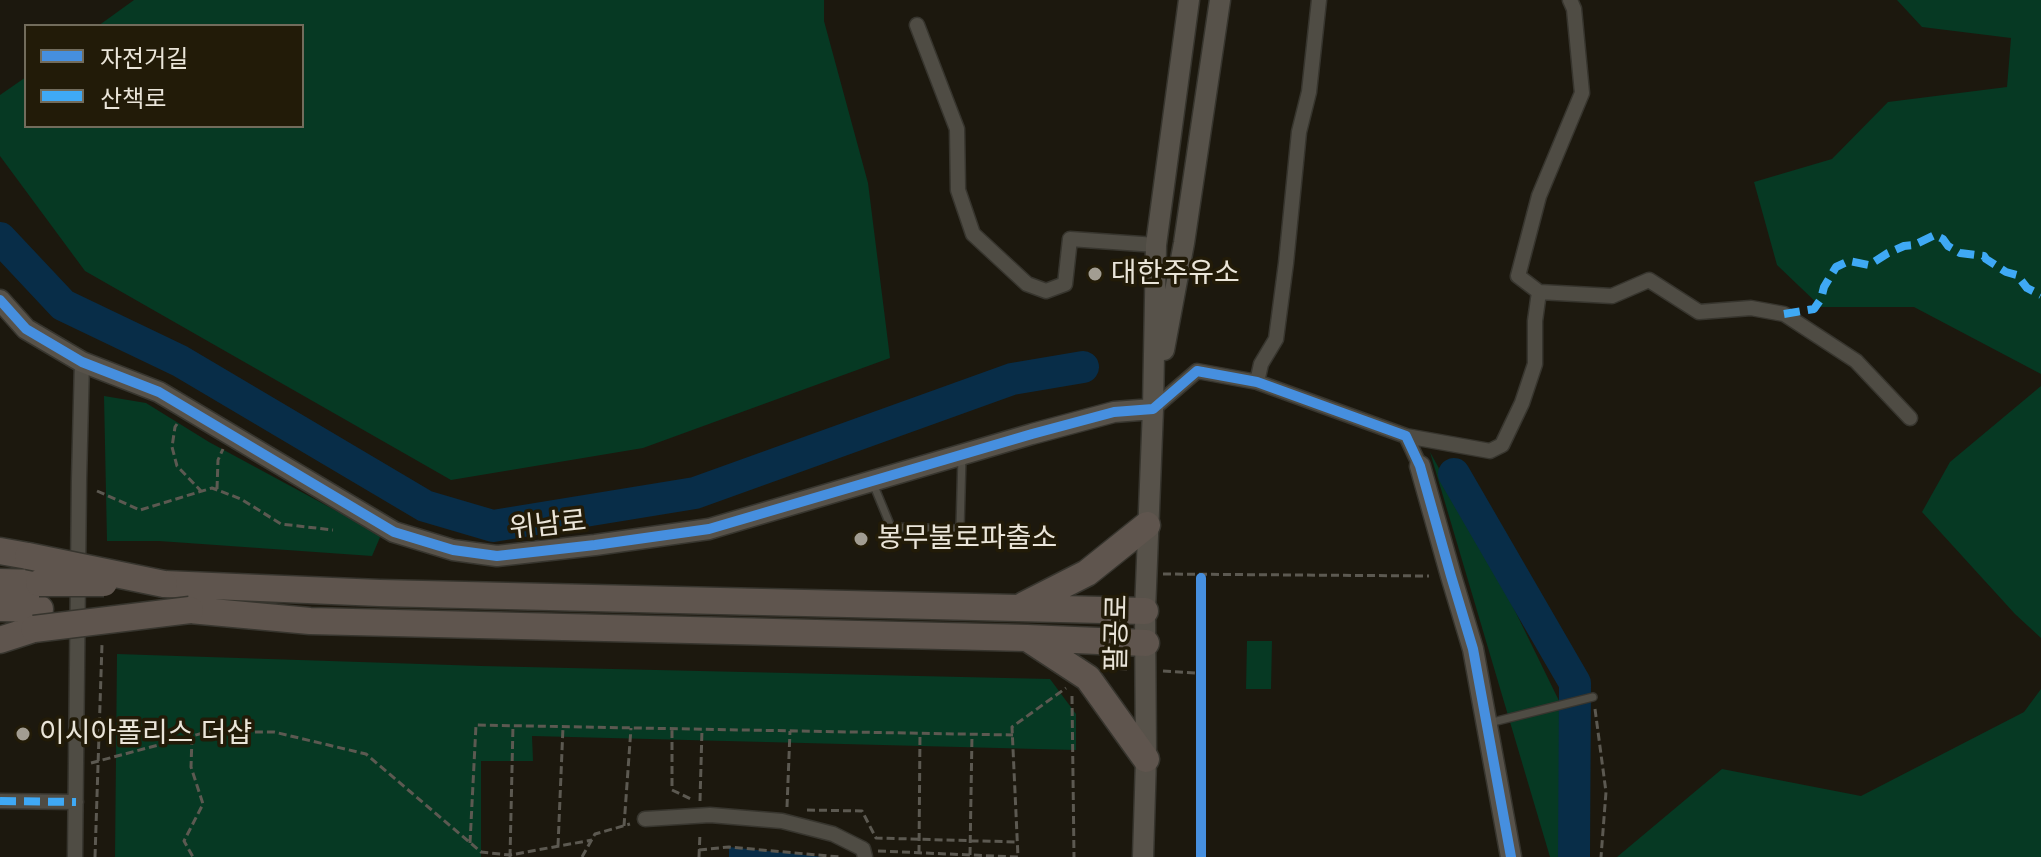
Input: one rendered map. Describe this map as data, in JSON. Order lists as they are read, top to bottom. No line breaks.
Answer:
{"streets":{"street":["위남로","팔공로"]},"crossings":[["위남로","팔공로"]],"places":["대한주유소","봉무불로파출소","이시아폴리스 더샵"],"legend":["자전거길","산책로"]}
